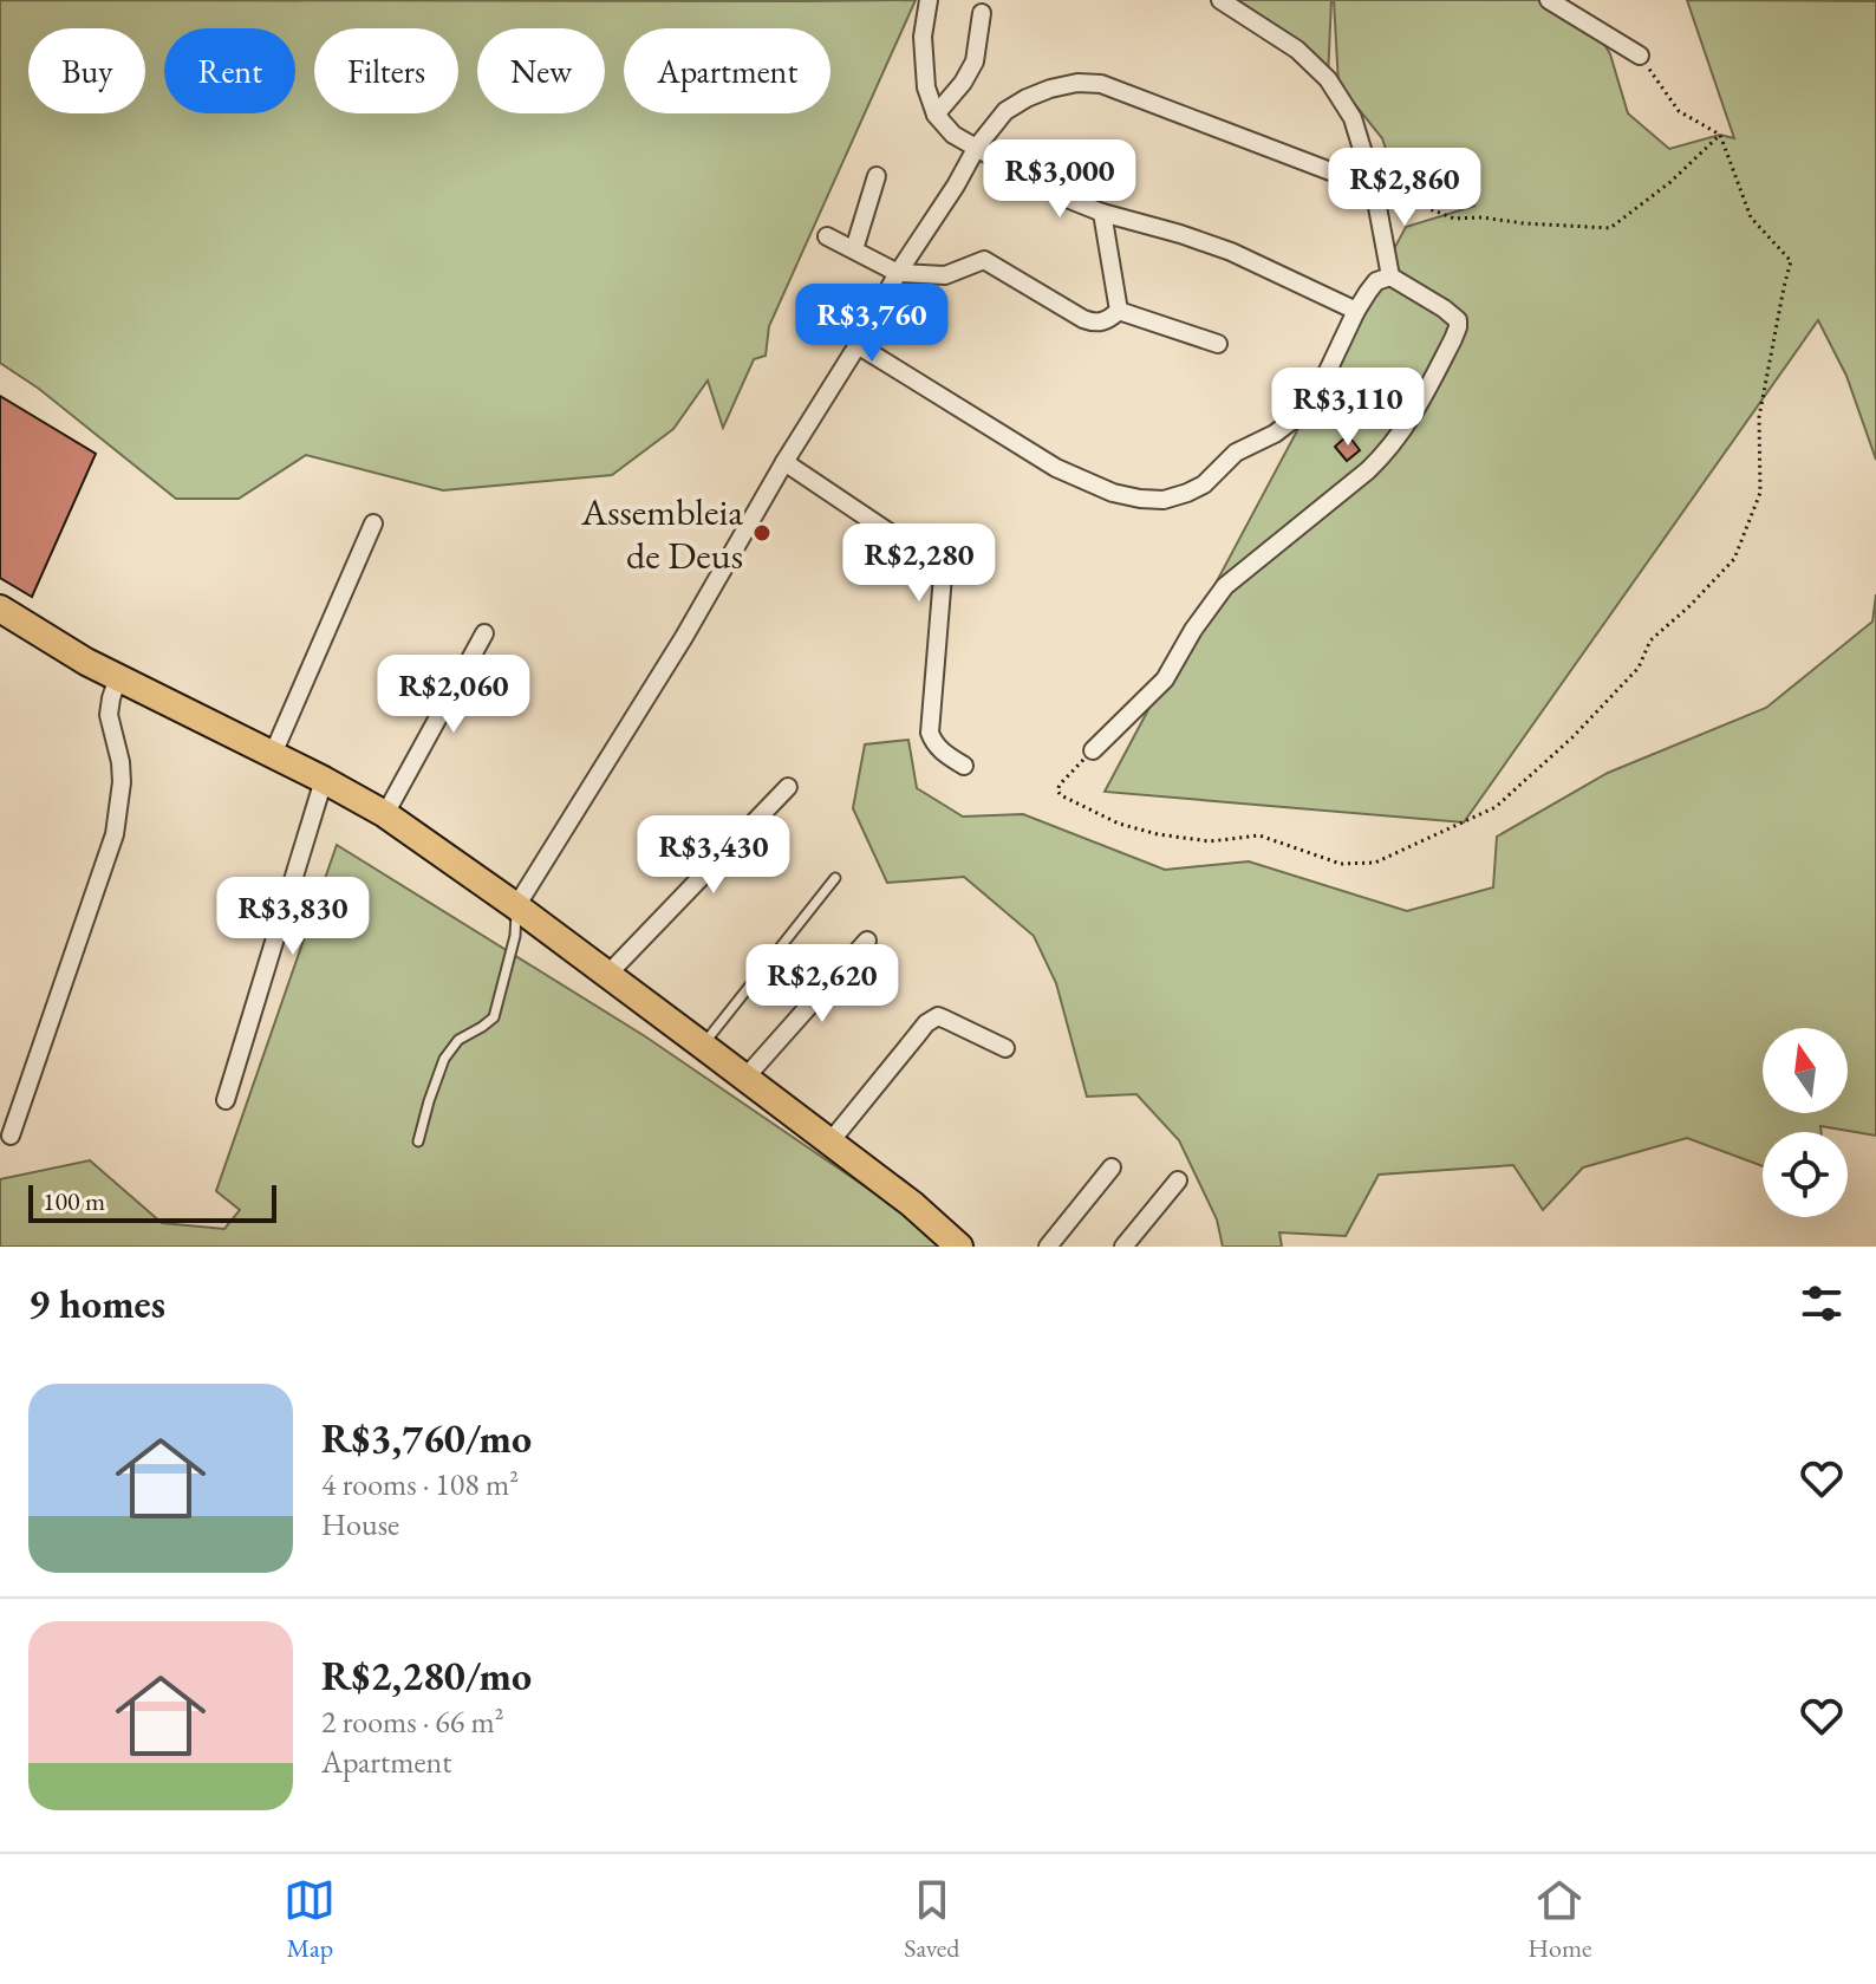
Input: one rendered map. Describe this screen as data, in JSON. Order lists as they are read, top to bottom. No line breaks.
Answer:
{"places":["Assembleia de Deus"],"scale_bar":"100 m","north":"top","page":{"chip":["Buy","Rent","Filters","New","Apartment"],"price":["R$3,000","R$2,860","R$3,760","R$3,110","R$2,280","R$2,060","R$3,430","R$3,830","R$2,620"],"scale":"100 m","heading":"9 homes","list":[{"name":"R$3,760/mo","note":"4 rooms · 108 m² · House"},{"name":"R$2,280/mo","note":"2 rooms · 66 m² · Apartment"}],"tabs":["Map","Saved","Home"]}}
